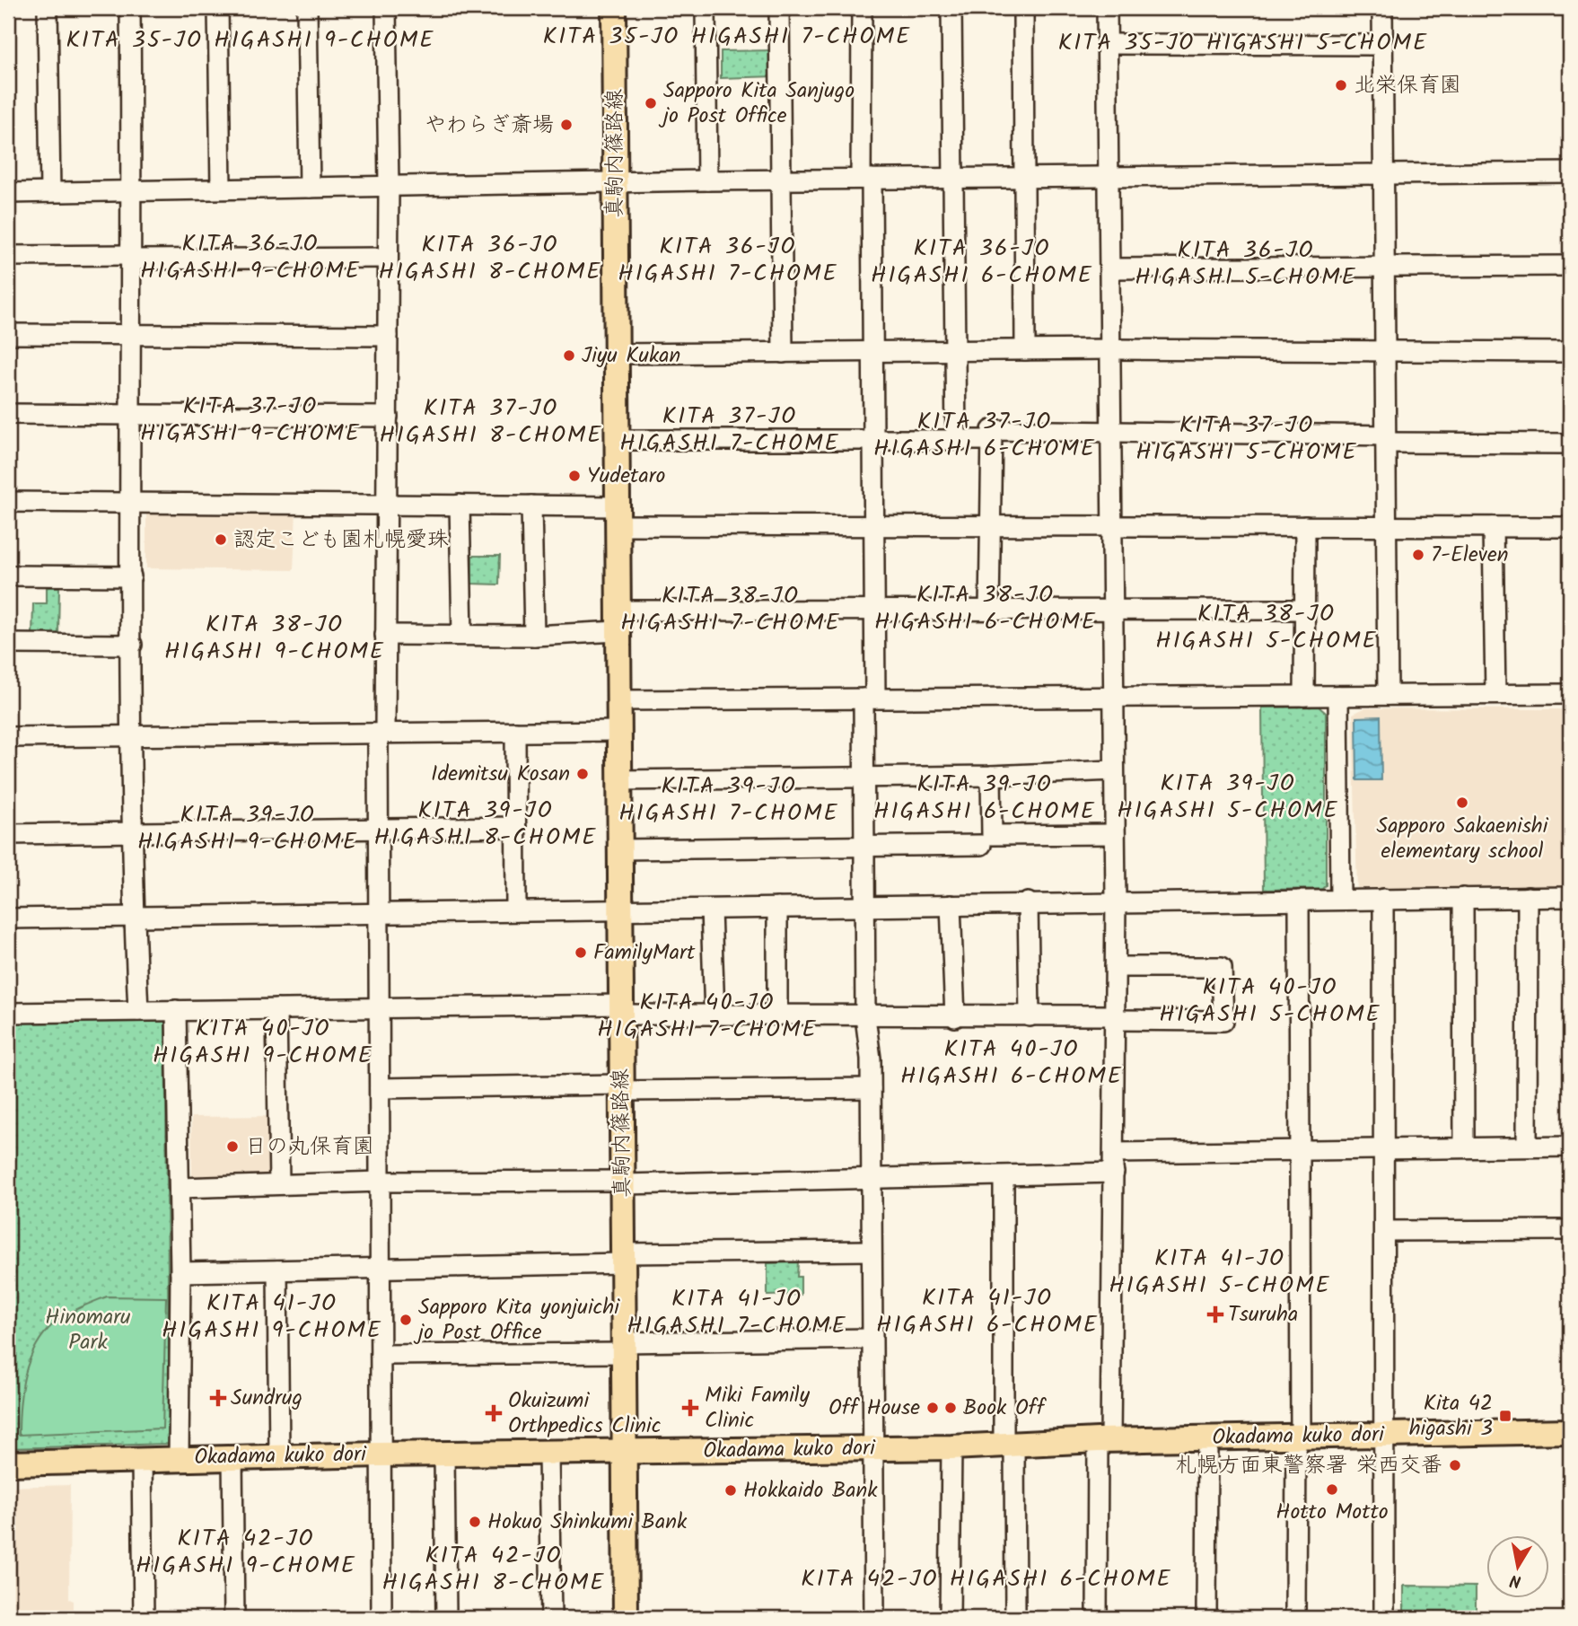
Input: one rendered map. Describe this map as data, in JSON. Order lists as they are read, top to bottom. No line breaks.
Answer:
{"streets":{"main road":["真駒内篠路線","Okadama kuko dori"]},"crossings":[["真駒内篠路線","Okadama kuko dori"]],"districts":["KITA 35-JO HIGASHI 7-CHOME","KITA 35-JO HIGASHI 9-CHOME","KITA 35-JO HIGASHI 5-CHOME","KITA 36-JO HIGASHI 9-CHOME","KITA 36-JO HIGASHI 8-CHOME","KITA 36-JO HIGASHI 7-CHOME","KITA 36-JO HIGASHI 6-CHOME","KITA 36-JO HIGASHI 5-CHOME","KITA 37-JO HIGASHI 9-CHOME","KITA 37-JO HIGASHI 8-CHOME","KITA 37-JO HIGASHI 7-CHOME","KITA 37-JO HIGASHI 6-CHOME","KITA 37-JO HIGASHI 5-CHOME","KITA 38-JO HIGASHI 6-CHOME","KITA 38-JO HIGASHI 7-CHOME","KITA 38-JO HIGASHI 5-CHOME","KITA 38-JO HIGASHI 9-CHOME","KITA 39-JO HIGASHI 5-CHOME","KITA 39-JO HIGASHI 6-CHOME","KITA 39-JO HIGASHI 7-CHOME","KITA 39-JO HIGASHI 8-CHOME","KITA 39-JO HIGASHI 9-CHOME","KITA 40-JO HIGASHI 5-CHOME","KITA 40-JO HIGASHI 7-CHOME","KITA 40-JO HIGASHI 9-CHOME","KITA 40-JO HIGASHI 6-CHOME","KITA 41-JO HIGASHI 5-CHOME","KITA 41-JO HIGASHI 6-CHOME","KITA 41-JO HIGASHI 7-CHOME","KITA 41-JO HIGASHI 9-CHOME","KITA 42-JO HIGASHI 9-CHOME","KITA 42-JO HIGASHI 8-CHOME","KITA 42-JO HIGASHI 6-CHOME"],"parks":["Hinomaru Park"],"places":{"other":["北栄保育園","Sapporo Kita Sanjugo jo Post Office","やわらぎ斎場","Jiyu Kukan","Yudetaro","認定こども園札幌愛珠","7-Eleven","Idemitsu Kosan","Sapporo Sakaenishi elementary school","FamilyMart","日の丸保育園","Sapporo Kita yonjuichi jo Post Office","Off House","Book Off","札幌方面東警察署 栄西交番","Hotto Motto","Hokkaido Bank","Hokuo Shinkumi Bank"],"health":["Tsuruha","Sundrug","Miki Family Clinic","Okuizumi Orthpedics Clinic"],"transit":["Kita 42 higashi 3"]},"north":"bottom"}
